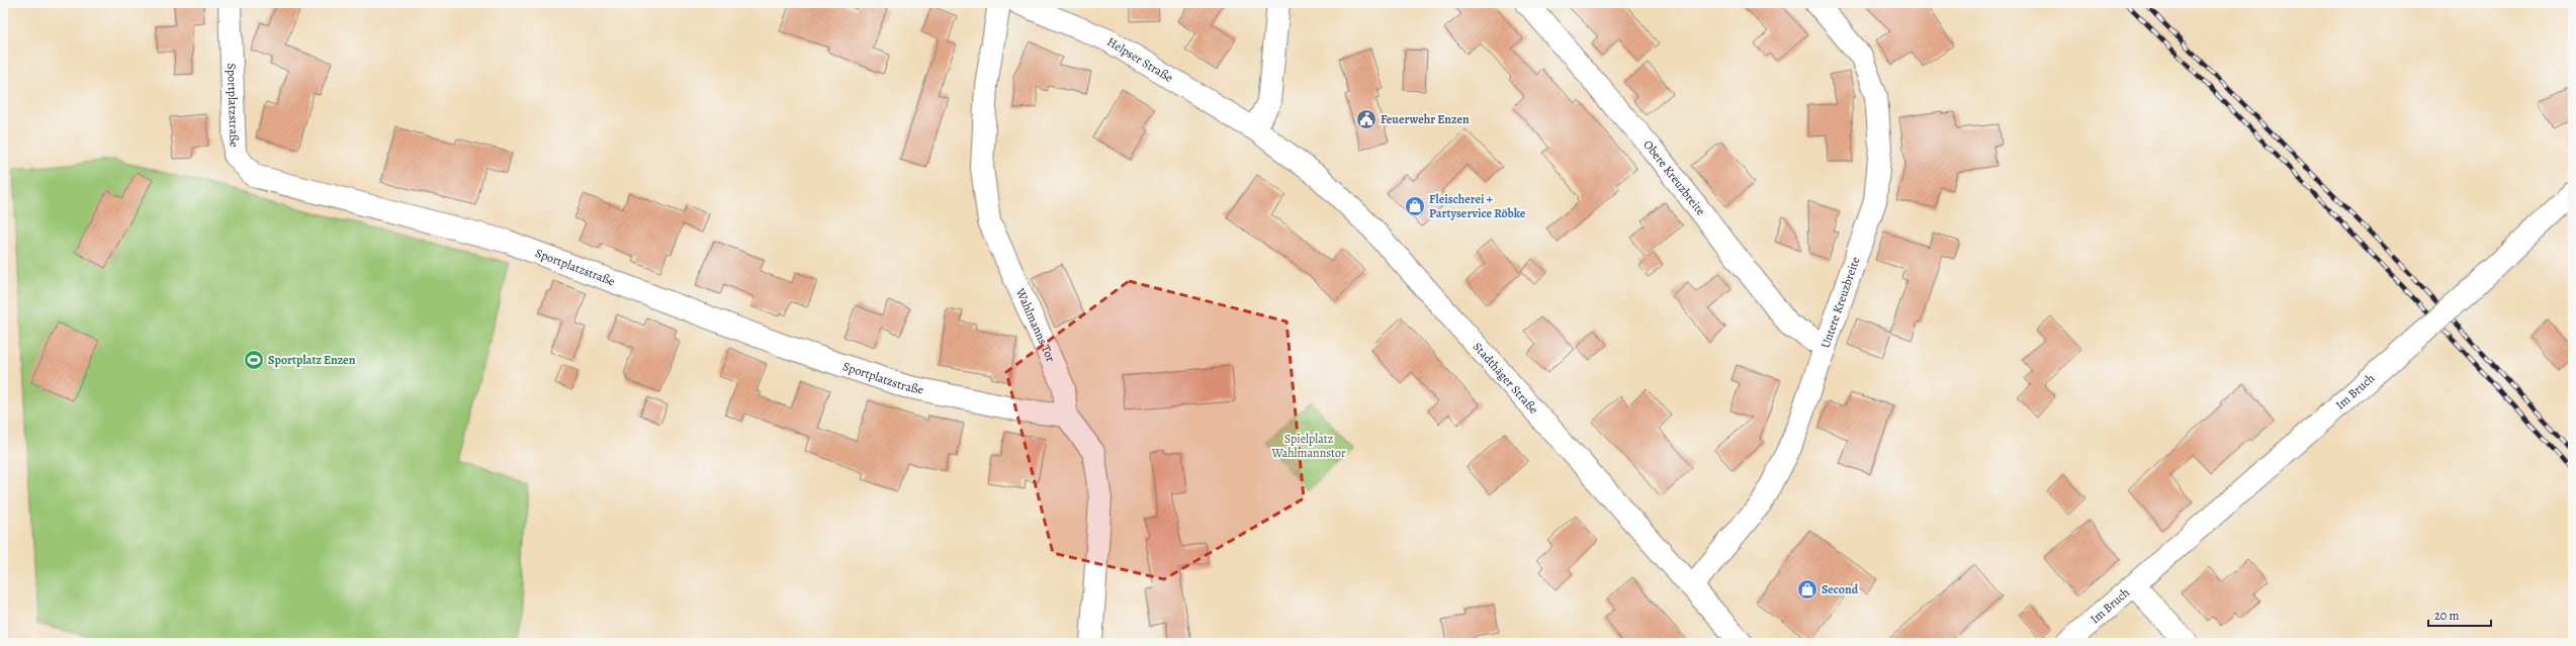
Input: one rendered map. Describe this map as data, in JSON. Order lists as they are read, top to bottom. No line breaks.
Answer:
{"streets":{"street":["Helpser Straße","Sportplatzstraße","Obere Kreuzbreite","Untere Kreuzbreite","Wahlmanns Tor","Stadthäger Straße","Im Bruch"]},"crossings":[["Helpser Straße","Stadthäger Straße"],["Sportplatzstraße","Wahlmanns Tor"],["Obere Kreuzbreite","Untere Kreuzbreite"],["Untere Kreuzbreite","Stadthäger Straße"]],"parks":["Spielplatz Wahlmannstor"],"places":{"public building":["Feuerwehr Enzen"],"shop":["Fleischerei + Partyservice Röbke","Second"],"sports":["Sportplatz Enzen"]},"scale_bar":"20 m"}
